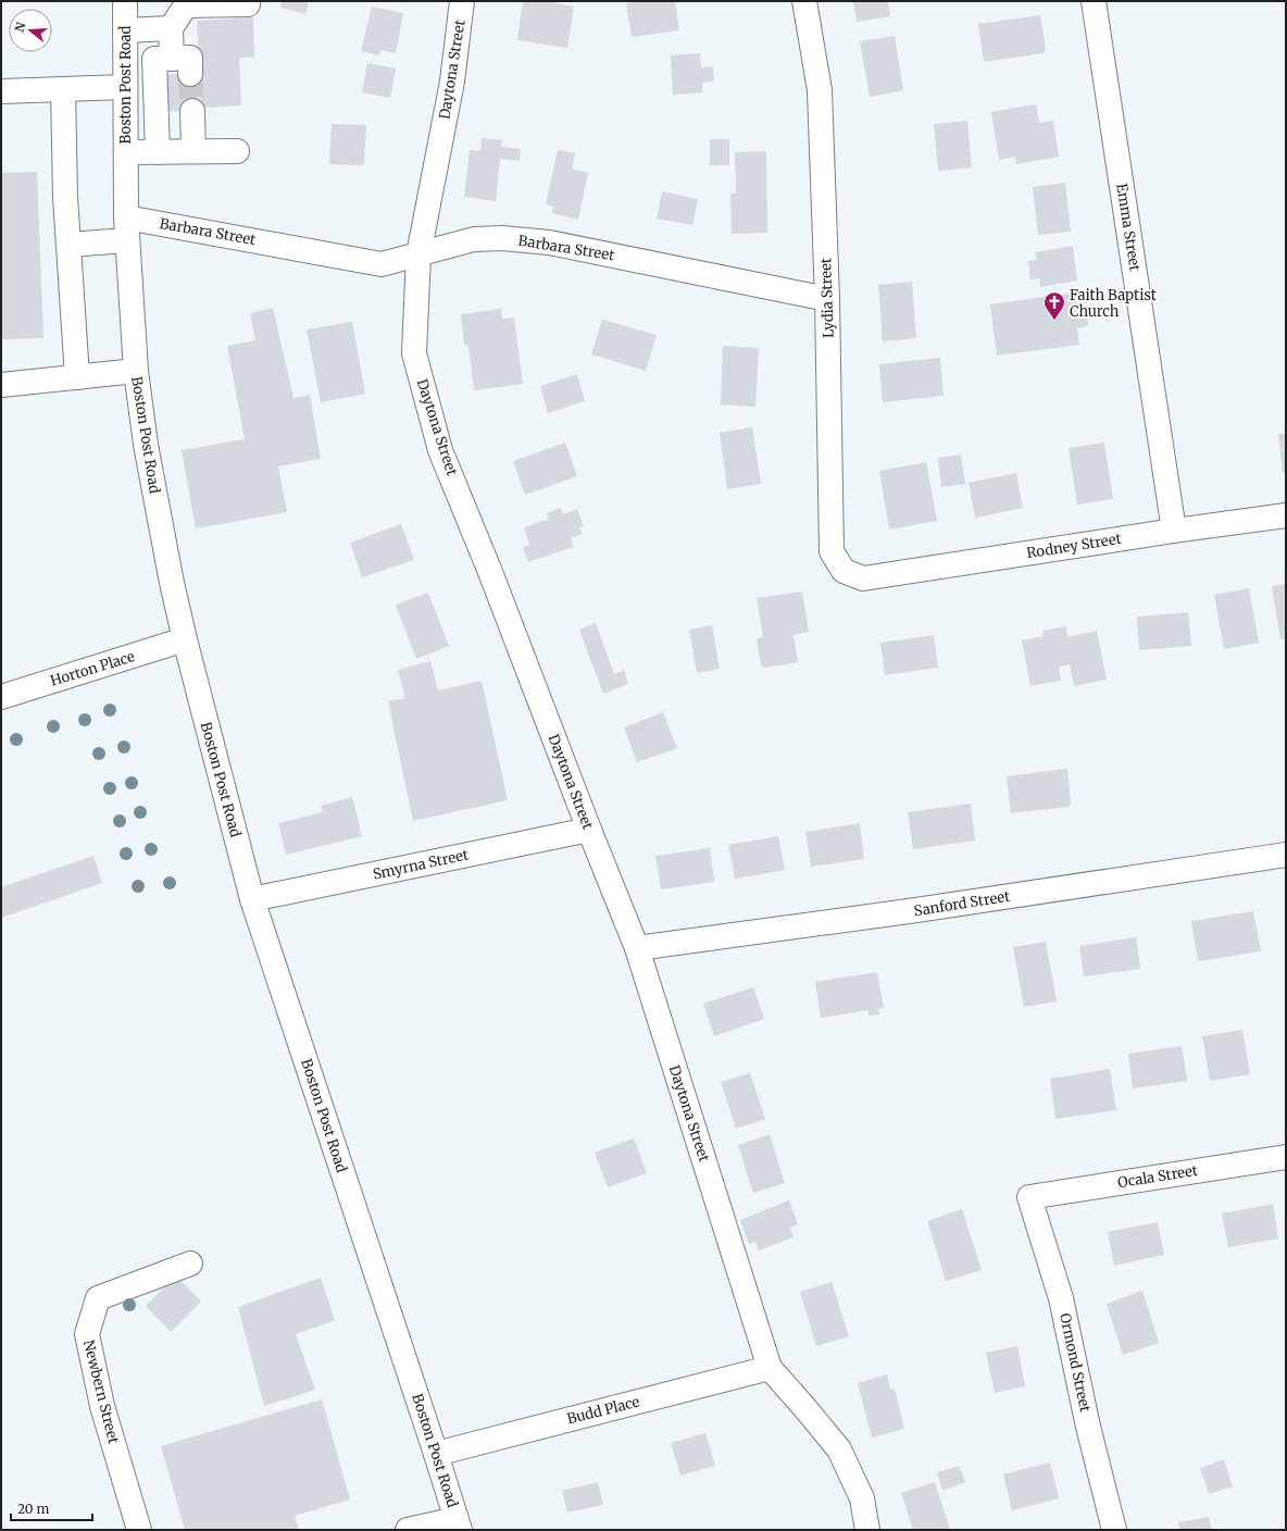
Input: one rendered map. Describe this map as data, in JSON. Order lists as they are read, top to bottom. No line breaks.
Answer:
{"streets":{"street":["Daytona Street","Boston Post Road","Emma Street","Barbara Street","Lydia Street","Rodney Street","Horton Place","Smyrna Street","Sanford Street","Ocala Street","Ormond Street","Newbern Street","Budd Place"]},"crossings":[["Daytona Street","Barbara Street"],["Daytona Street","Smyrna Street"],["Daytona Street","Sanford Street"],["Daytona Street","Budd Place"],["Boston Post Road","Barbara Street"],["Boston Post Road","Horton Place"],["Boston Post Road","Smyrna Street"],["Boston Post Road","Budd Place"],["Emma Street","Rodney Street"],["Barbara Street","Lydia Street"],["Lydia Street","Rodney Street"],["Ocala Street","Ormond Street"]],"places":{"church":["Faith Baptist Church"]},"scale_bar":"20 m","north":"left"}
